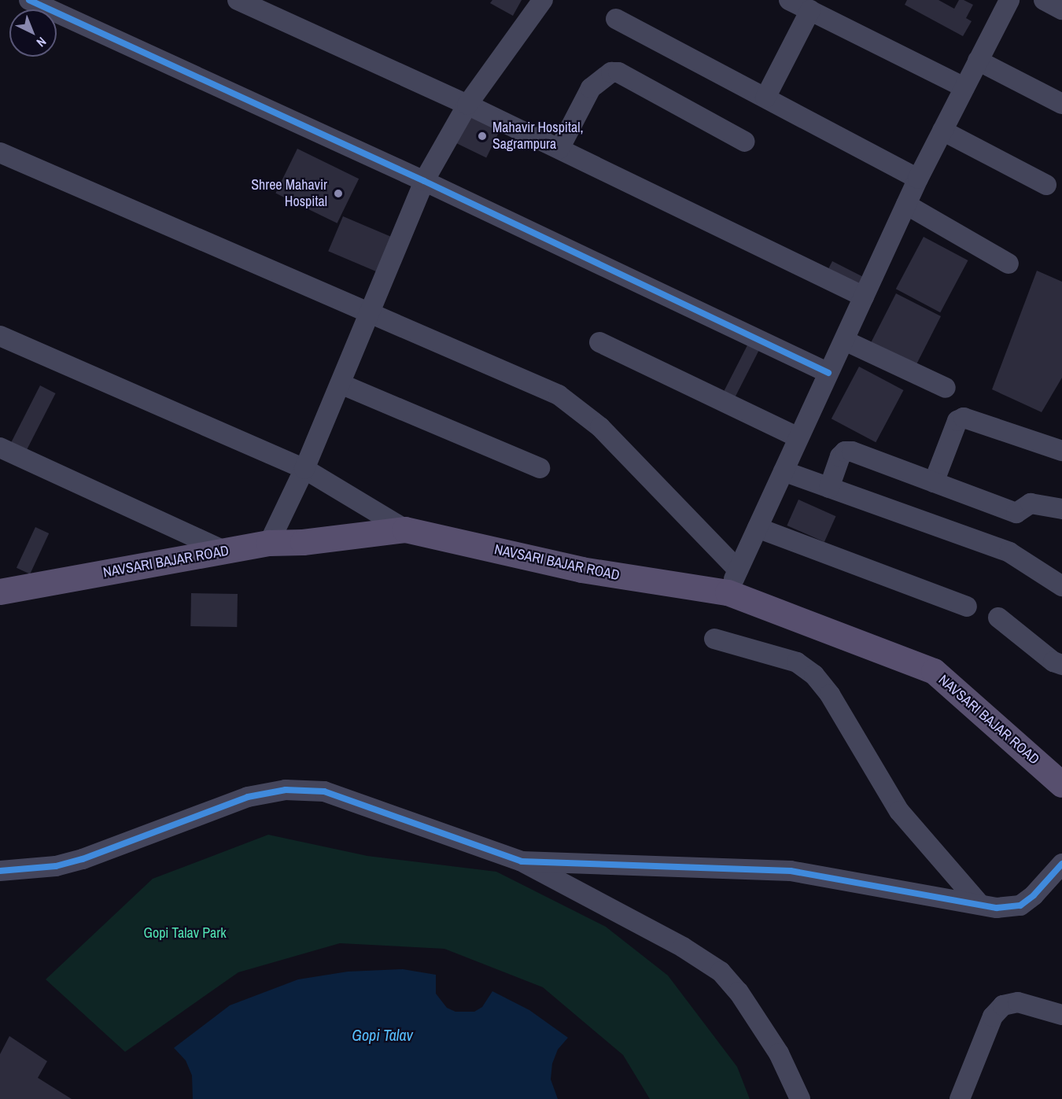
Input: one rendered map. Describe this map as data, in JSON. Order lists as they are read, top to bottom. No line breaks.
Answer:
{"streets":{"main road":["NAVSARI BAJAR ROAD"]},"water":["Gopi Talav"],"parks":["Gopi Talav Park"],"places":["Mahavir Hospital, Sagrampura","Shree Mahavir Hospital"],"north":"bottom right"}
